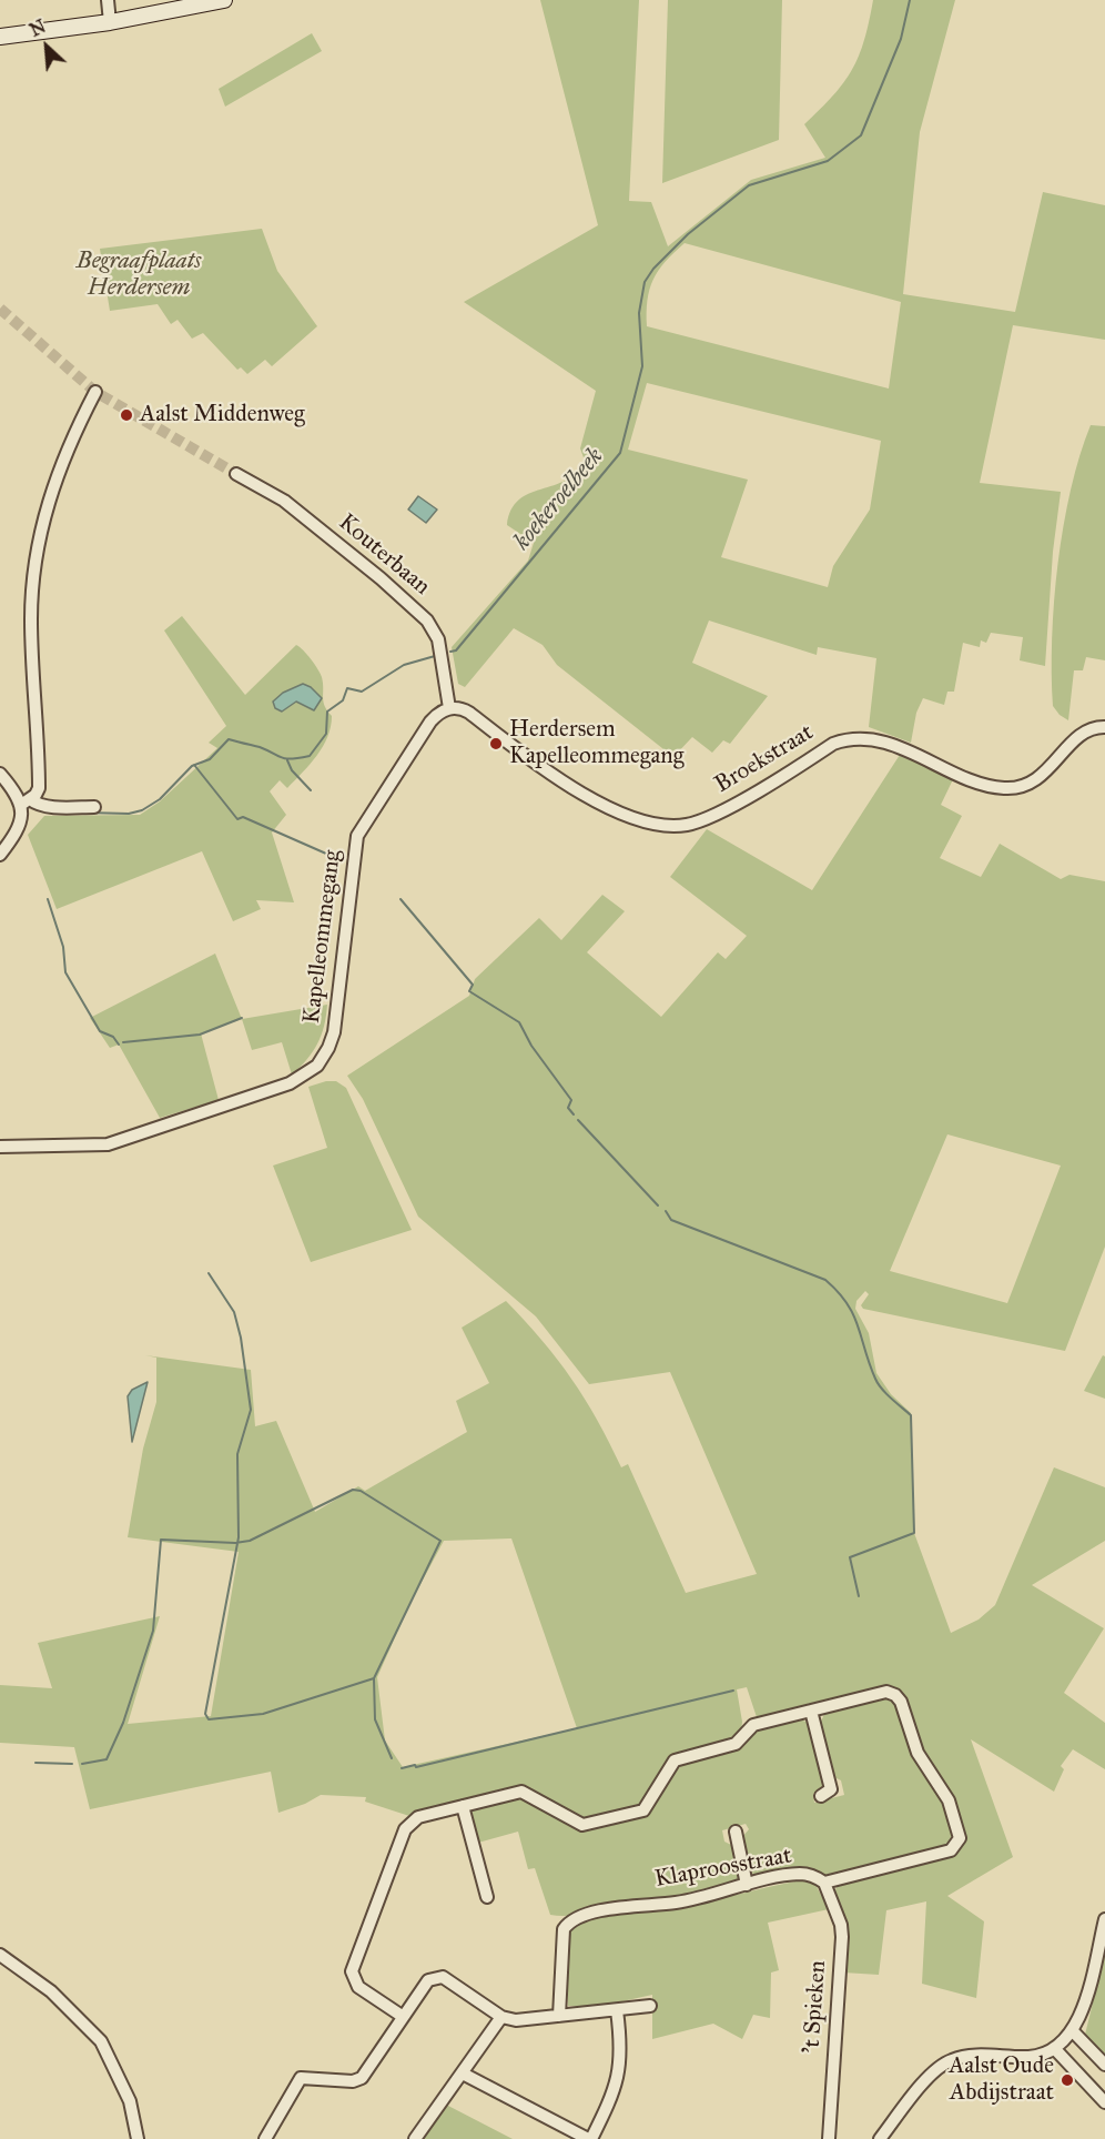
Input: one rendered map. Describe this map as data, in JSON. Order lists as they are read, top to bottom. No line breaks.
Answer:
{"streets":{"street":["Kouterbaan","Broekstraat","Kapelleommegang","Klaproosstraat","'t Spieken"]},"crossings":[["Kouterbaan","Broekstraat"],["Kouterbaan","Kapelleommegang"],["Broekstraat","Kapelleommegang"],["Klaproosstraat","'t Spieken"]],"water":["koekeroelbeek"],"parks":["Begraafplaats Herdersem"],"places":["Aalst Middenweg","Herdersem Kapelleommegang","Aalst Oude Abdijstraat"],"north":"top left"}
